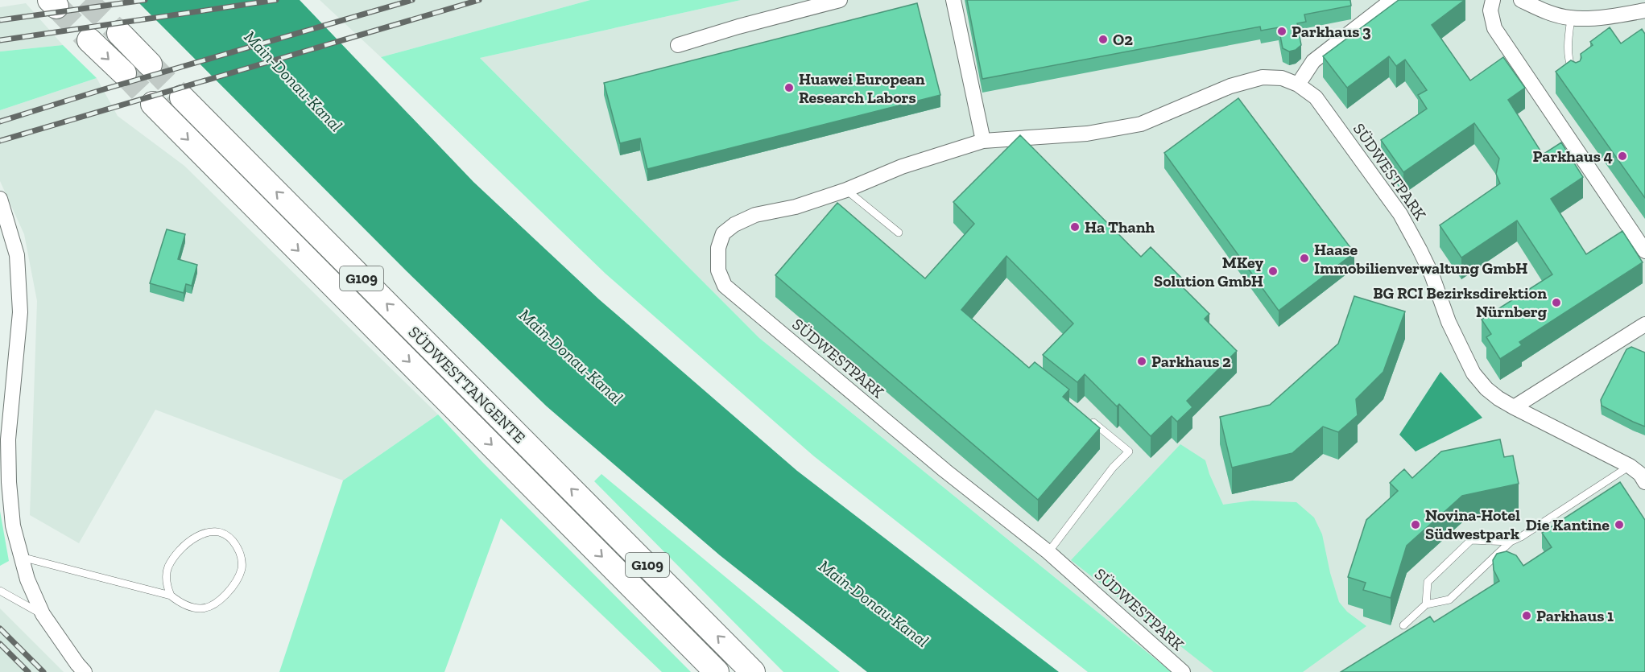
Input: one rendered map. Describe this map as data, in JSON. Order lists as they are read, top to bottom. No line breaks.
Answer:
{"streets":{"highway":["G109","SÜDWESTTANGENTE"],"street":["SÜDWESTPARK"]},"water":["Main-Donau-Kanal"],"places":["Parkhaus 3","O2","Huawei European Research Labors","Parkhaus 4","Ha Thanh","Haase Immobilienverwaltung GmbH","MKey Solution GmbH","BG RCI Bezirksdirektion Nürnberg","Parkhaus 2","Novina-Hotel Südwestpark","Die Kantine","Parkhaus 1"]}
